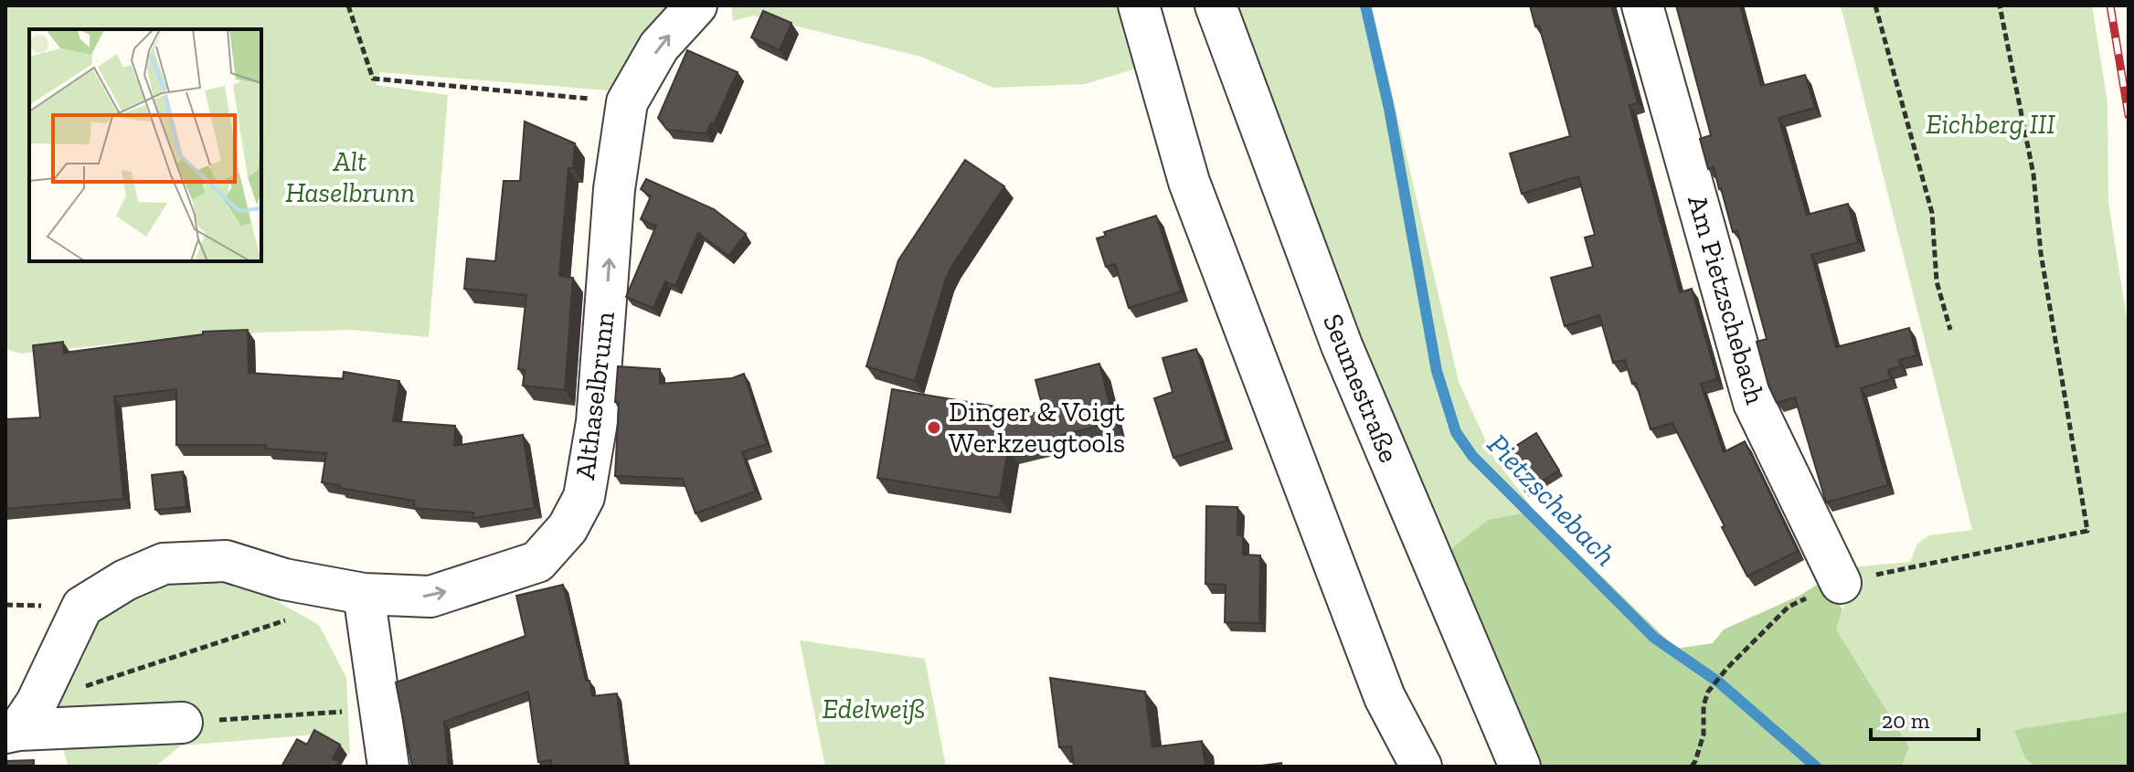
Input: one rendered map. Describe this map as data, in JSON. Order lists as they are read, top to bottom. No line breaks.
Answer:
{"streets":{"street":["Am Pietzschebach","Seumestraße","Althaselbrunn"]},"one_way":["Althaselbrunn"],"water":["Pietzschebach"],"parks":["Eichberg III","Alt Haselbrunn","Edelweiß"],"places":["Dinger & Voigt Werkzeugtools"],"scale_bar":"20 m"}
